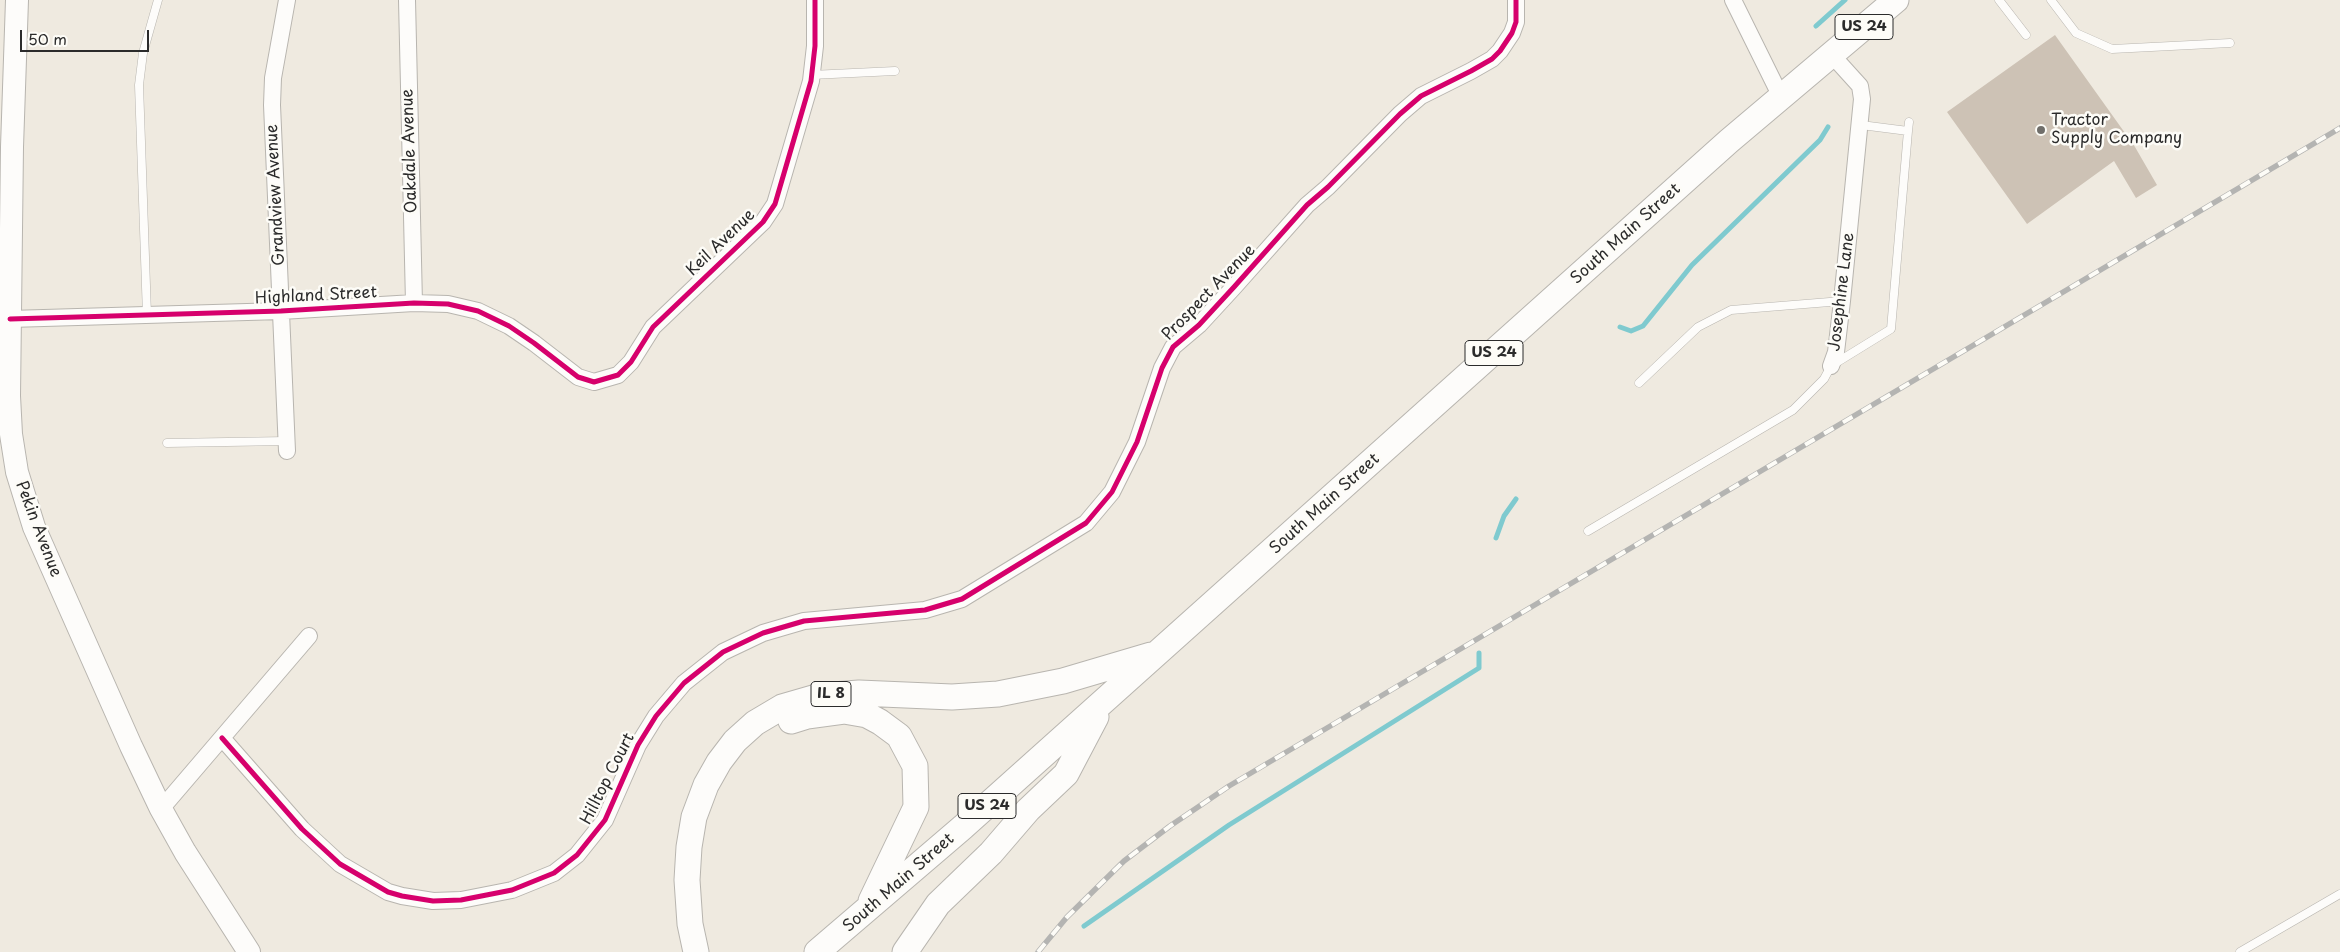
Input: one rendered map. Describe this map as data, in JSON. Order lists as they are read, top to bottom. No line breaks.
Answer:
{"streets":{"main road":["US 24","South Main Street","IL 8"],"street":["Oakdale Avenue","Grandview Avenue","Keil Avenue","Josephine Lane","Prospect Avenue","Highland Street","Pekin Avenue","Hilltop Court"]},"crossings":[["US 24","South Main Street"],["US 24","Josephine Lane"],["Oakdale Avenue","Highland Street"],["Grandview Avenue","Highland Street"],["South Main Street","Josephine Lane"],["South Main Street","IL 8"],["Keil Avenue","Highland Street"],["Prospect Avenue","Hilltop Court"],["Highland Street","Pekin Avenue"]],"places":["Tractor Supply Company"],"scale_bar":"50 m"}
